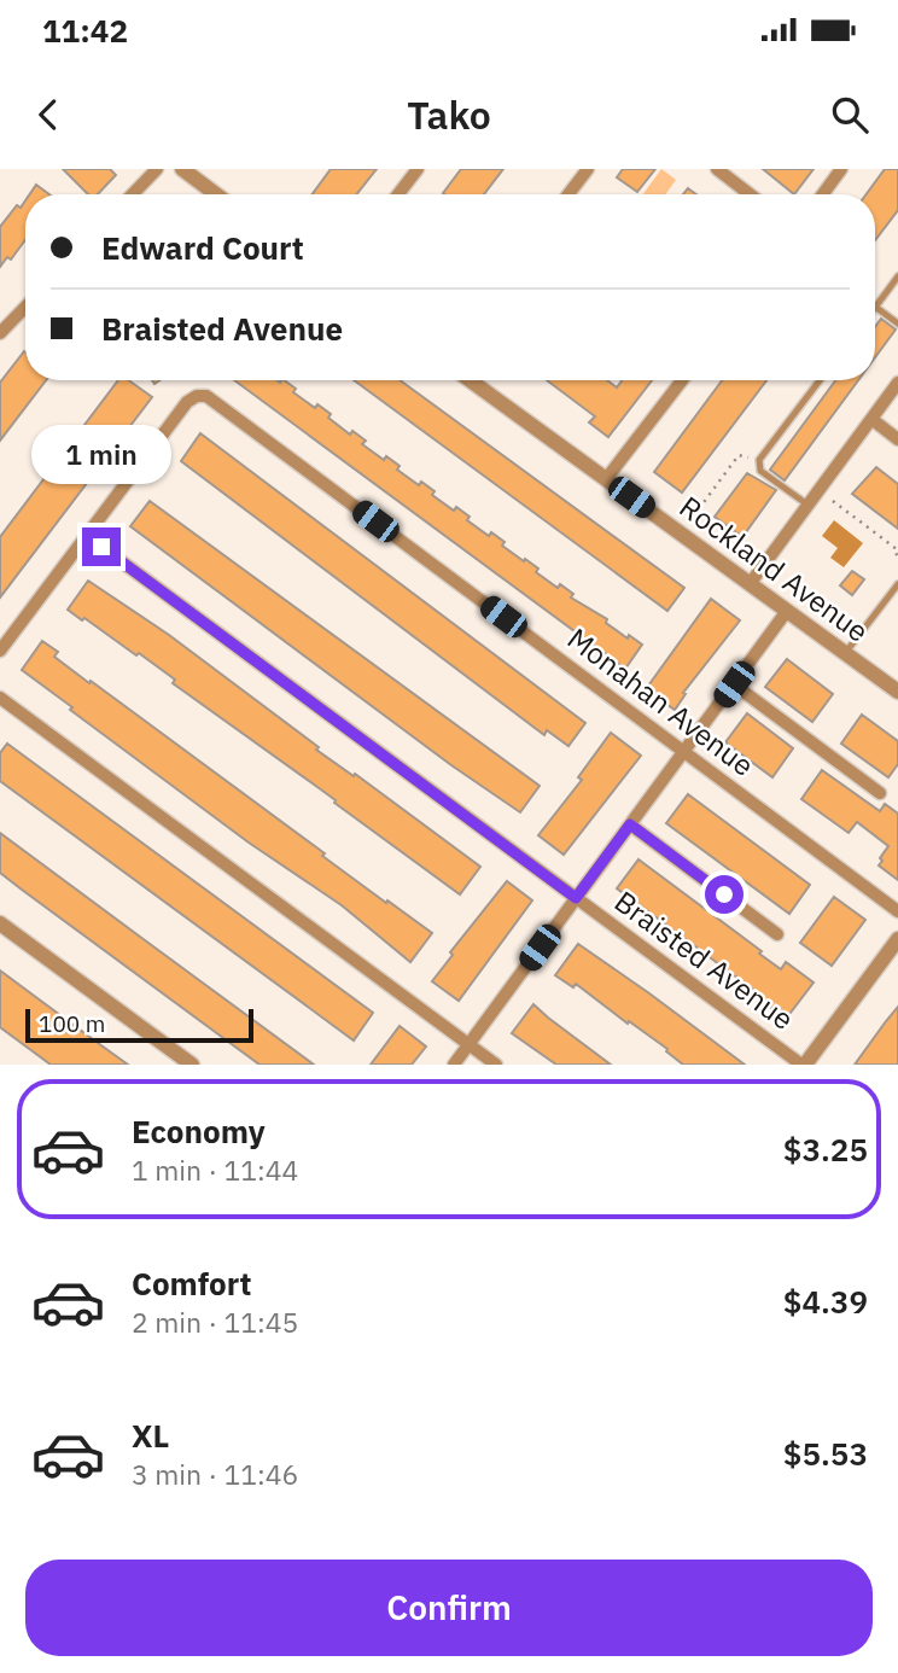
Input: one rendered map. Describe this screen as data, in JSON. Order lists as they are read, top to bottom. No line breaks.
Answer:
{"streets":{"street":["Rockland Avenue","Monahan Avenue","Braisted Avenue"]},"crossings":[["Monahan Avenue","Braisted Avenue"]],"scale_bar":"100 m","page":{"status":"11:42","header":"Tako","banner":["Edward Court","Braisted Avenue"],"bubble":"1 min","scale":"100 m","list":[{"name":"Economy","note":"1 min · 11:44","value":"$3.25"},{"name":"Comfort","note":"2 min · 11:45","value":"$4.39"},{"name":"XL","note":"3 min · 11:46","value":"$5.53"}],"buttons":"Confirm"}}
